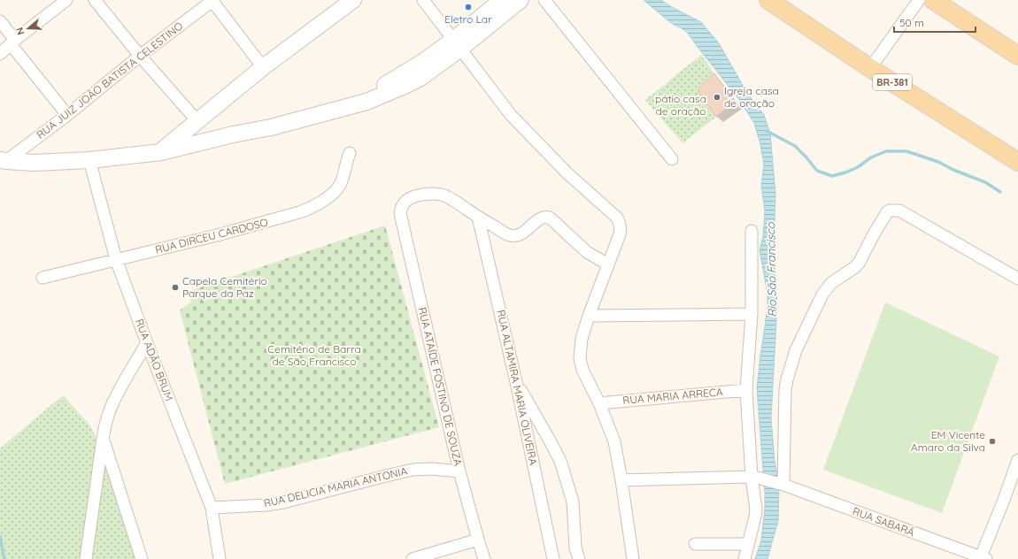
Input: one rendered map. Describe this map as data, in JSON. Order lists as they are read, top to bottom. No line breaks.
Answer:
{"streets":{"main road":["BR-381"],"street":["RUA JUIZ JOÃO BATISTA CELESTINO","RUA DIRCEU CARDOSO","RUA ADÃO BRUM","RUA ATAÍDE FOSTINO DE SOUZA","RUA ALTAMIRA MARIA OLIVEIRA","RUA MARIA ARRECA","RUA DELICIA MARIA ANTONIA","RUA SABARÁ"]},"crossings":[["RUA DIRCEU CARDOSO","RUA ADÃO BRUM"],["RUA ADÃO BRUM","RUA DELICIA MARIA ANTONIA"],["RUA ATAÍDE FOSTINO DE SOUZA","RUA ALTAMIRA MARIA OLIVEIRA"],["RUA ATAÍDE FOSTINO DE SOUZA","RUA DELICIA MARIA ANTONIA"]],"water":["Rio São Francisco"],"parks":["pátio casa de oração","Cemitério de Barra de São Francisco"],"places":["Eletro Lar","Igreja casa de oração","Capela Cemitério Parque da Paz","EM Vicente Amaro da Silva"],"scale_bar":"50 m","north":"left"}
